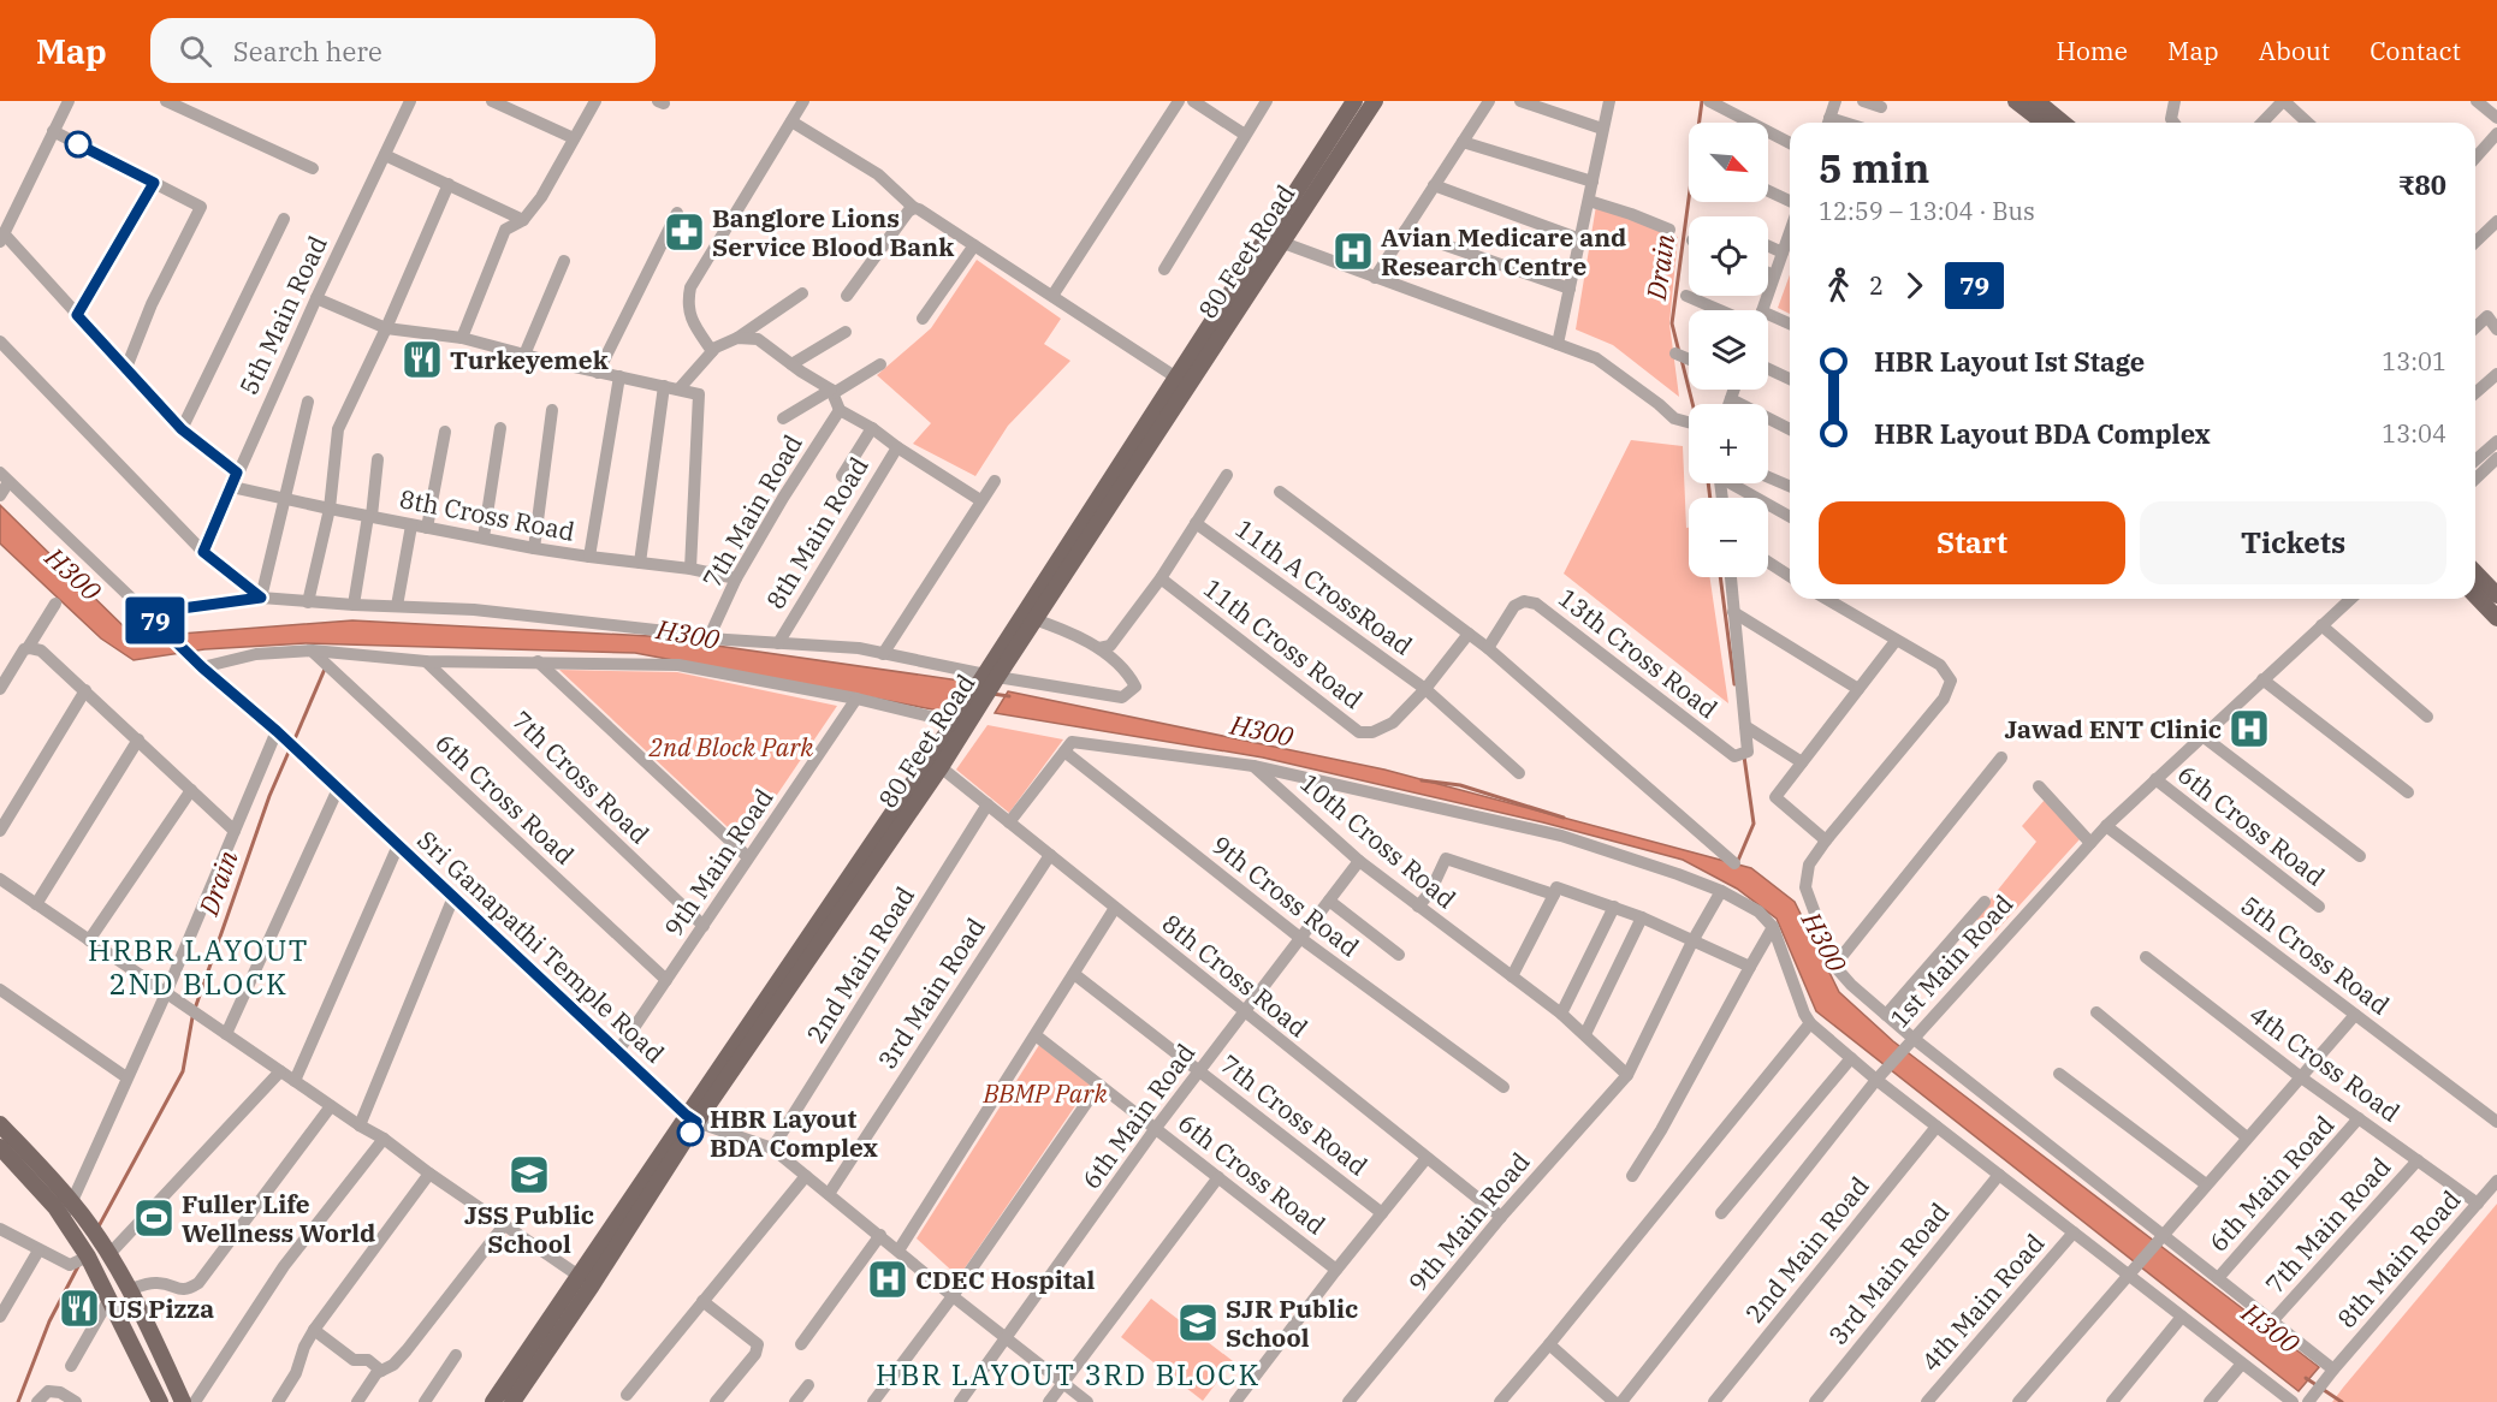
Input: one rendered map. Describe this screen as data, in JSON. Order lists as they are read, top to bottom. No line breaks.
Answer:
{"streets":{"main road":["80 Feet Road"],"street":["5th Main Road","7th Main Road","8th Cross Road","8th Main Road","11th A CrossRoad","11th Cross Road","13th Cross Road","7th Cross Road","6th Cross Road","10th Cross Road","9th Main Road","9th Cross Road","Sri Ganapathi Temple Road","5th Cross Road","1st Main Road","2nd Main Road","3rd Main Road","4th Cross Road","6th Main Road","4th Main Road"]},"crossings":[["80 Feet Road","8th Cross Road"],["80 Feet Road","Sri Ganapathi Temple Road"],["5th Main Road","8th Cross Road"],["7th Main Road","8th Cross Road"],["7th Main Road","8th Main Road"],["7th Main Road","4th Cross Road"],["8th Cross Road","9th Main Road"],["8th Cross Road","2nd Main Road"],["8th Cross Road","3rd Main Road"],["8th Cross Road","6th Main Road"],["8th Main Road","4th Cross Road"],["11th A CrossRoad","11th Cross Road"],["7th Cross Road","9th Main Road"],["7th Cross Road","6th Main Road"],["6th Cross Road","9th Main Road"],["6th Cross Road","1st Main Road"],["6th Cross Road","6th Main Road"],["10th Cross Road","9th Main Road"],["10th Cross Road","6th Main Road"],["9th Main Road","Sri Ganapathi Temple Road"],["9th Cross Road","6th Main Road"],["Sri Ganapathi Temple Road","2nd Main Road"],["Sri Ganapathi Temple Road","3rd Main Road"],["Sri Ganapathi Temple Road","6th Main Road"],["5th Cross Road","1st Main Road"],["4th Cross Road","6th Main Road"]],"districts":["HRBR LAYOUT 2ND BLOCK","HBR LAYOUT 3RD BLOCK"],"water":["Drain","H300"],"parks":["2nd Block Park","BBMP Park"],"places":{"pharmacy":["Banglore Lions Service Blood Bank"],"hospital":["Avian Medicare and Research Centre","Jawad ENT Clinic","CDEC Hospital"],"restaurant":["Turkeyemek","US Pizza"],"other":["HBR Layout BDA Complex"],"school or university":["JSS Public School","SJR Public School"],"sports":["Fuller Life Wellness World"]},"lines":["bus line 79"],"north":"bottom right","page":{"header":"Map","search":"Search here","nav":["Home","Map","About","Contact"],"on_map":"79","map_buttons":["+","−"],"heading":["5 min","12:59 – 13:04 · Bus","₹80"],"legs":["2","79"],"list":[{"name":"HBR Layout Ist Stage","value":"13:01"},{"name":"HBR Layout BDA Complex","value":"13:04"}],"buttons":["Start","Tickets"]}}
